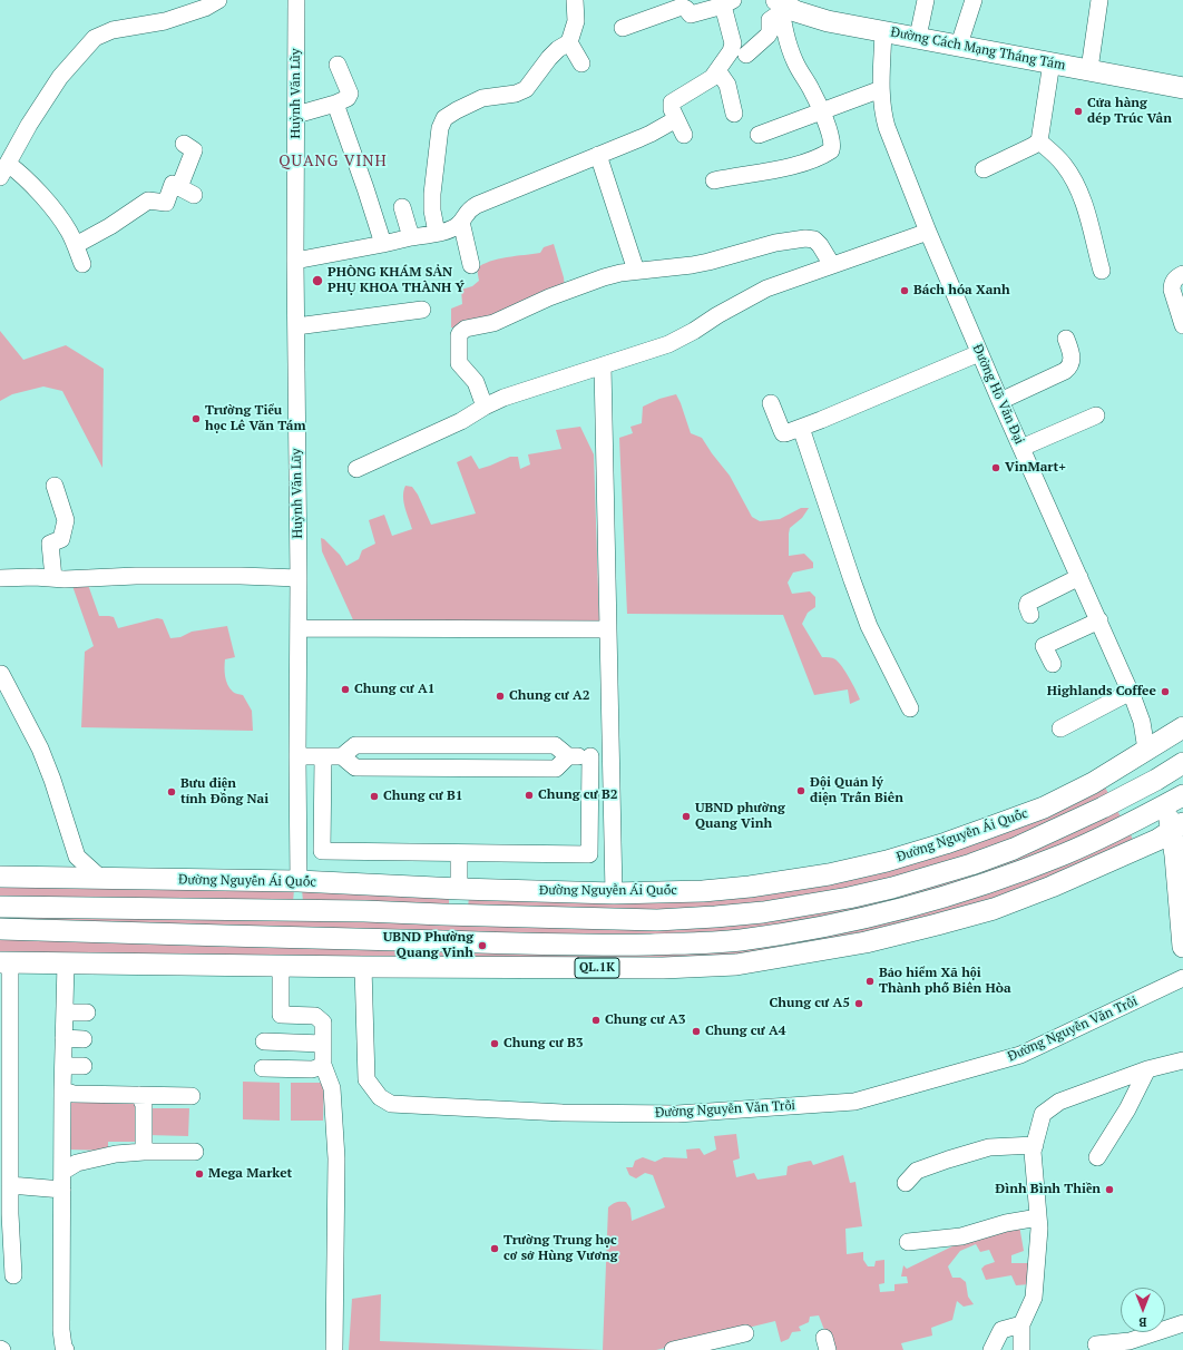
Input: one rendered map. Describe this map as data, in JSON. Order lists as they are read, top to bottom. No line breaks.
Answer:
{"streets":{"main road":["Đường Cách Mạng Tháng Tám","Đường Nguyễn Ái Quốc","QL.1K"],"street":["Huỳnh Văn Lũy","Đường Hồ Văn Đại","Đường Nguyễn Văn Trỗi"]},"crossings":[["Đường Cách Mạng Tháng Tám","Đường Hồ Văn Đại"],["Huỳnh Văn Lũy","Đường Nguyễn Ái Quốc"],["Đường Hồ Văn Đại","Đường Nguyễn Ái Quốc"],["QL.1K","Đường Nguyễn Văn Trỗi"]],"districts":["QUANG VINH"],"places":["Cửa hàng dép Trúc Vân","PHÒNG KHÁM SẢN PHỤ KHOA THÀNH Ý","Bách hóa Xanh","Trường Tiểu học Lê Văn Tám","VinMart+","Chung cư A1","Highlands Coffee","Chung cư A2","Đội Quản lý điện Trấn Biên","Bưu điện tỉnh Đồng Nai","Chung cư B2","Chung cư B1","UBND phường Quang Vinh","UBND Phường Quang Vinh","Bảo hiểm Xã hội Thành phố Biên Hòa","Chung cư A5","Chung cư A3","Chung cư A4","Chung cư B3","Mega Market","Đình Bình Thiền","Trường Trung học cơ sở Hùng Vương"],"north":"bottom"}
